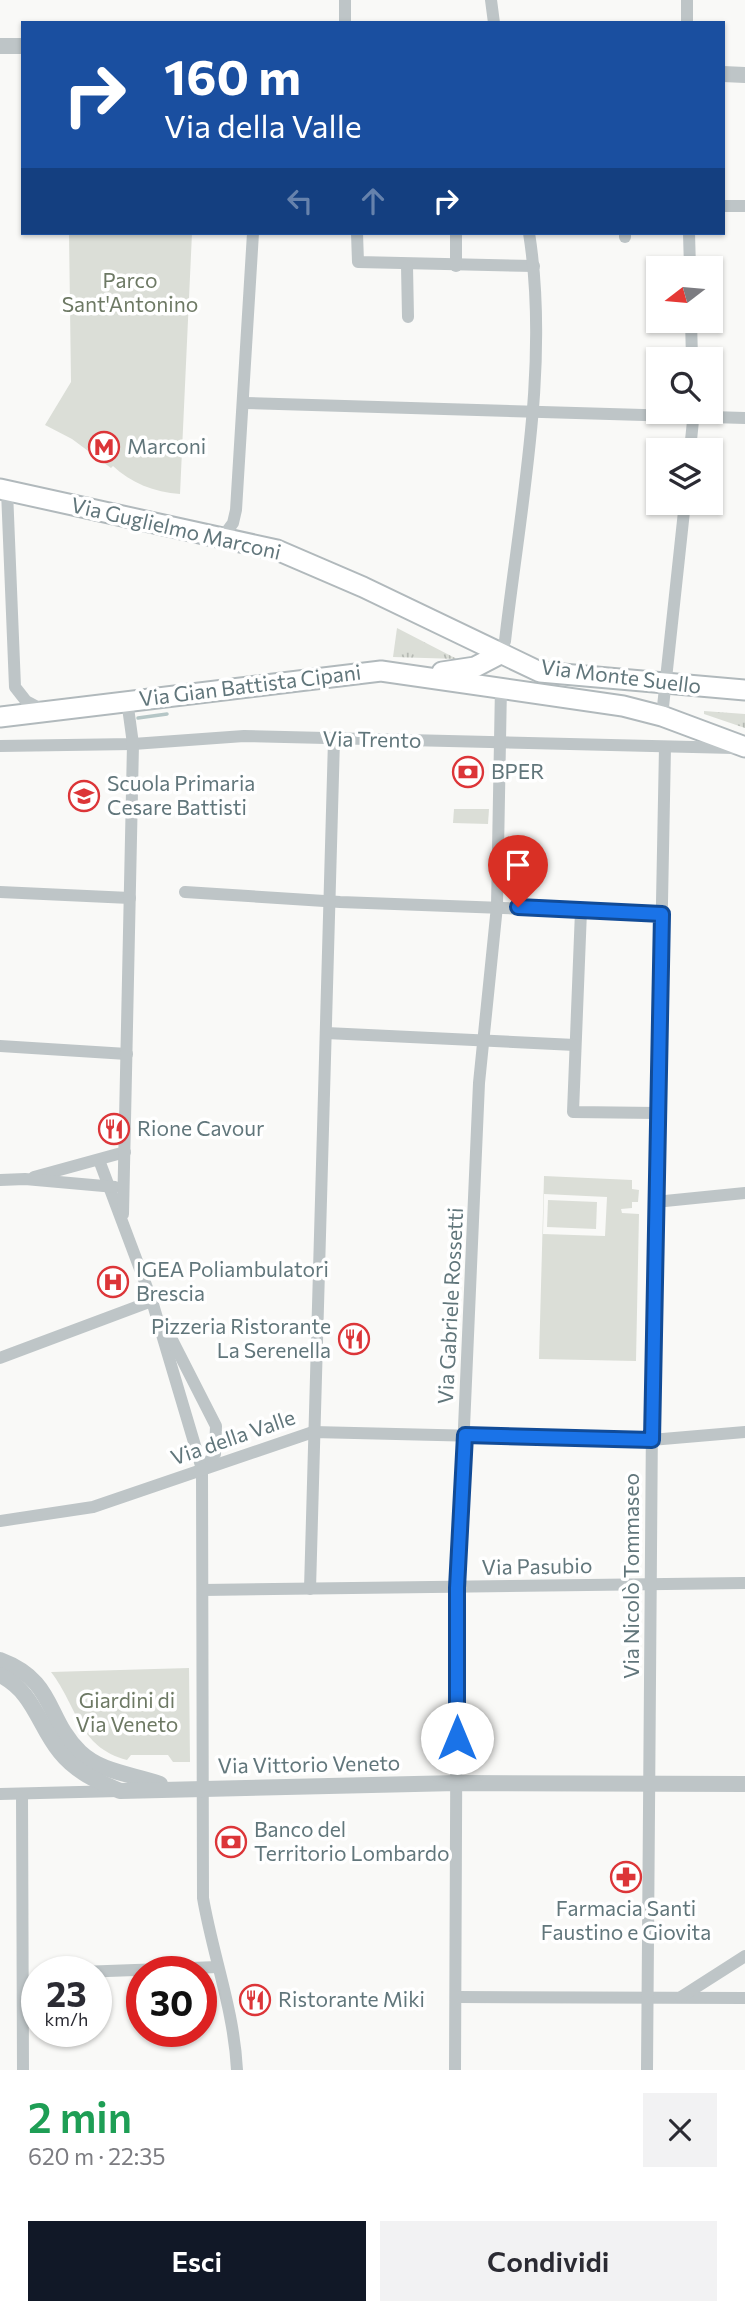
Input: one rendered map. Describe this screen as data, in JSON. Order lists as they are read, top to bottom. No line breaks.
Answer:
{"streets":{"main road":["Via Guglielmo Marconi","Via Monte Suello","Via Gian Battista Cipani","Via Trento"],"street":["Via Gabriele Rossetti","Via della Valle","Via Pasubio","Via Nicolò Tommaseo","Via Vittorio Veneto"]},"crossings":[["Via Guglielmo Marconi","Via Monte Suello"],["Via Monte Suello","Via Gian Battista Cipani"],["Via Monte Suello","Via Trento"],["Via Monte Suello","Via Gabriele Rossetti"],["Via Gian Battista Cipani","Via Gabriele Rossetti"],["Via Trento","Via Gabriele Rossetti"],["Via Trento","Via Nicolò Tommaseo"],["Via Gabriele Rossetti","Via della Valle"],["Via Gabriele Rossetti","Via Pasubio"],["Via Gabriele Rossetti","Via Vittorio Veneto"],["Via della Valle","Via Nicolò Tommaseo"],["Via Pasubio","Via Nicolò Tommaseo"],["Via Nicolò Tommaseo","Via Vittorio Veneto"]],"parks":["Parco Sant'Antonino","Giardini di Via Veneto"],"places":{"metro station":["Marconi"],"bank":["BPER","Banco del Territorio Lombardo"],"school or university":["Scuola Primaria Cesare Battisti"],"restaurant":["Rione Cavour","Pizzeria Ristorante La Serenella","Ristorante Miki"],"hospital":["IGEA Poliambulatori Brescia"],"pharmacy":["Farmacia Santi Faustino e Giovita"]},"north":"left","page":{"turn":["160 m","Via della Valle"],"speed":"23 km/h","limit":"30","heading":["2 min","620 m · 22:35"],"buttons":["Esci","Condividi"]}}
